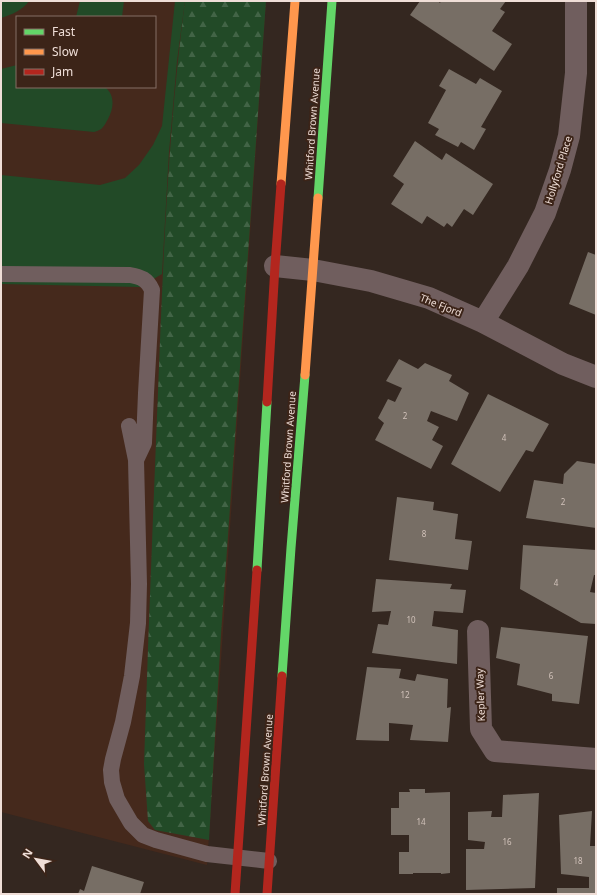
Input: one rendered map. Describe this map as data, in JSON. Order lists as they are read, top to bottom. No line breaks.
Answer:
{"streets":{"main road":["Whitford Brown Avenue"],"street":["Hollyford Place","The Fjord","Kepler Way"]},"crossings":[["Whitford Brown Avenue","The Fjord"],["Hollyford Place","The Fjord"]],"house_numbers":["2","4","2","8","4","10","6","12","14","16","18"],"legend":["Fast","Slow","Jam"],"north":"top left"}
